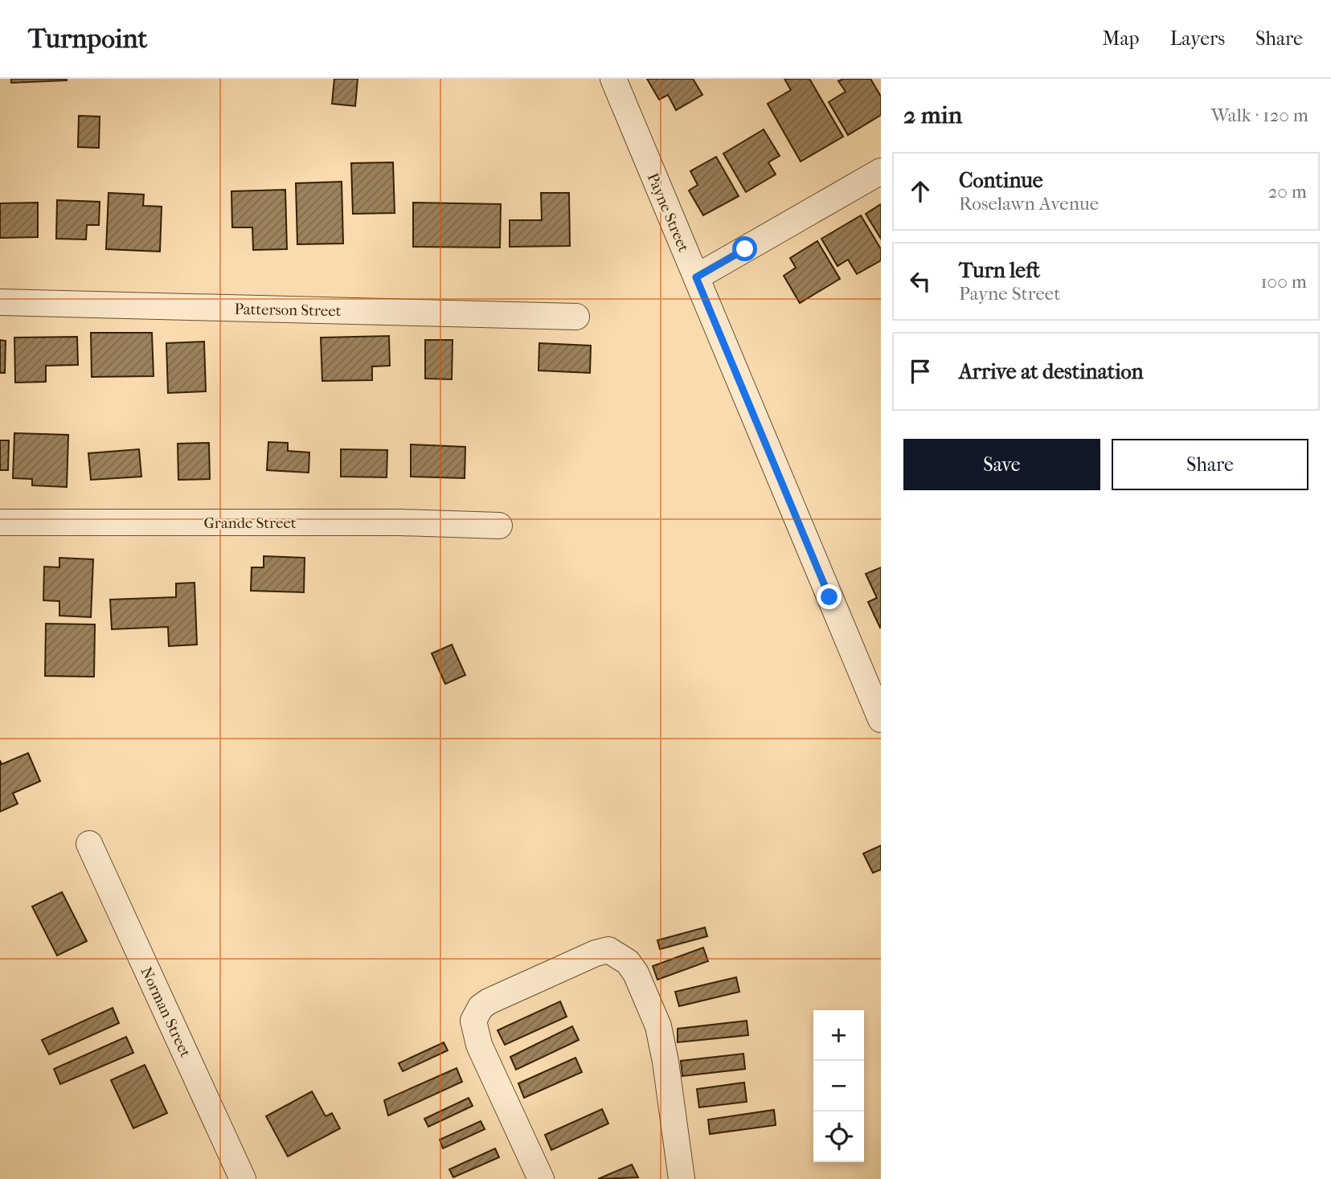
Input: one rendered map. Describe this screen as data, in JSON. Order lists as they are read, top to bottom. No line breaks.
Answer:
{"streets":{"street":["Payne Street","Patterson Street","Grande Street","Norman Street"]},"page":{"header":"Turnpoint","nav":["Map","Layers","Share"],"heading":["2 min","Walk · 120 m"],"list":[["Continue","Roselawn Avenue","20 m"],["Turn left","Payne Street","100 m"],"Arrive at destination"],"buttons":["Save","Share"],"map_buttons":["+","−"]}}
